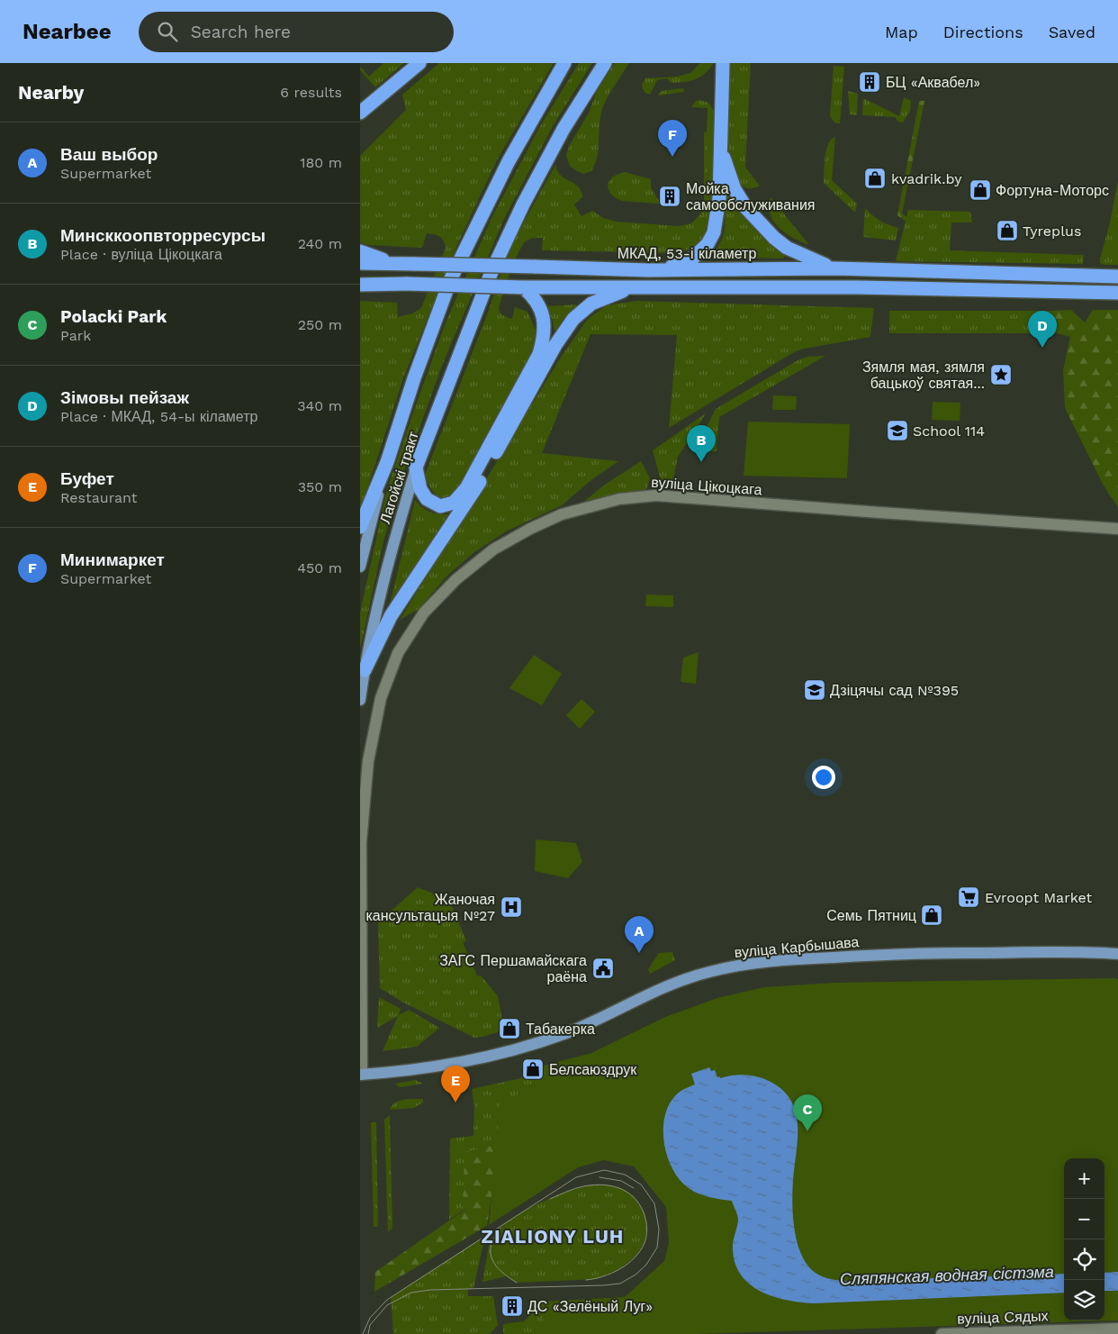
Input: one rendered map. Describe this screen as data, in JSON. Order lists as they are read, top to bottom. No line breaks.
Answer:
{"streets":{"highway":["МКАД, 53-і кіламетр","Лагойскі тракт"],"main road":["вуліца Карбышава"],"street":["вуліца Цікоцкага","вуліца Сядых"]},"crossings":[["вуліца Цікоцкага","вуліца Карбышава"]],"districts":["ZIALIONY LUH"],"water":["Сляпянская водная сістэма"],"places":{"building":["БЦ «Аквабел»","Мойка самообслуживания","ДС «Зелёный Луг»"],"shop":["kvadrik.by","Фортуна-Моторс","Tyreplus","Семь Пятниц","Табакерка","Белсаюздрук"],"place":["Зямля мая, зямля бацькоў святая..."],"school or university":["School 114","Дзіцячы сад №395"],"supermarket":["Evroopt Market"],"hospital":["Жаночая кансультацыя №27"],"public building":["ЗАГС Першамайскага раёна"]},"page":{"header":"Nearbee","search":"Search here","nav":["Map","Directions","Saved"],"heading":["Nearby","6 results"],"pins":["F","D","B","A","E","C"],"list":[{"mark":"A","name":"Ваш выбор","note":"Supermarket","value":"180 m"},{"mark":"B","name":"Минсккоопвторресурсы","note":"Place · вуліца Цікоцкага","value":"240 m"},{"mark":"C","name":"Polacki Park","note":"Park","value":"250 m"},{"mark":"D","name":"Зімовы пейзаж","note":"Place · МКАД, 54-ы кіламетр","value":"340 m"},{"mark":"E","name":"Буфет","note":"Restaurant","value":"350 m"},{"mark":"F","name":"Минимаркет","note":"Supermarket","value":"450 m"}],"map_buttons":["+","−"]}}
